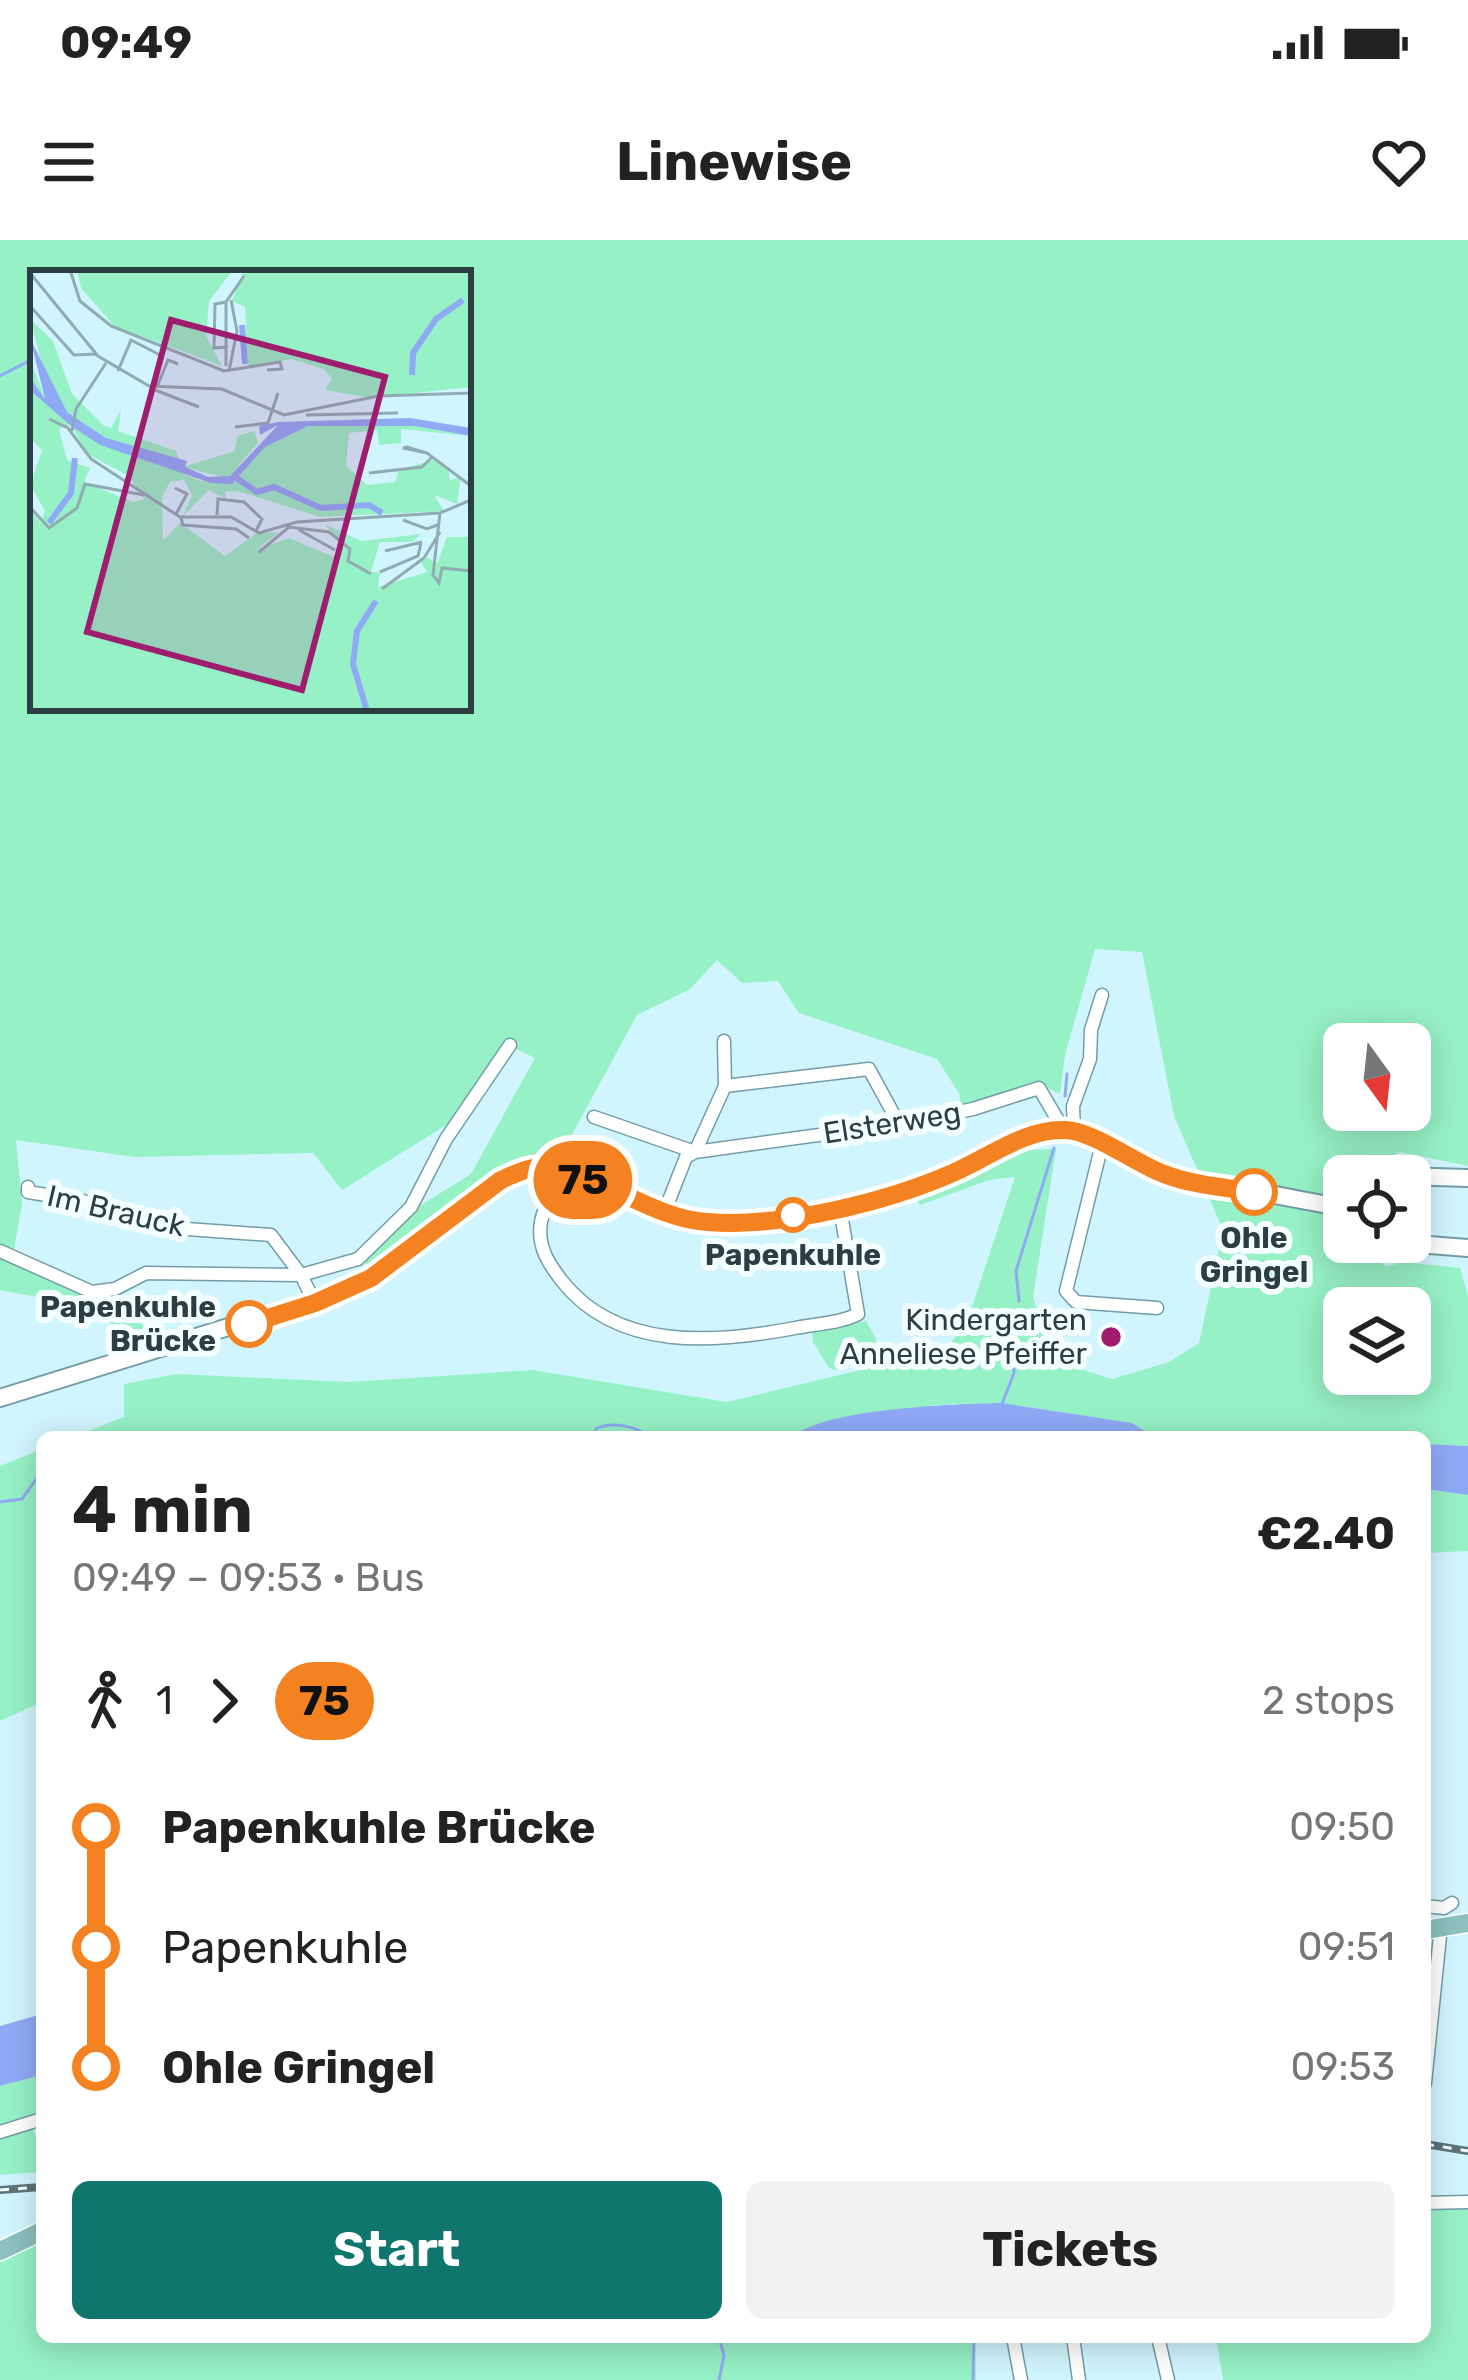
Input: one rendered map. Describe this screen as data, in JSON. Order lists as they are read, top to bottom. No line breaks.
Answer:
{"streets":{"street":["Elsterweg","Im Brauck"]},"places":["Ohle Gringel","Papenkuhle","Papenkuhle Brücke","Kindergarten Anneliese Pfeiffer"],"lines":["bus line 75"],"north":"bottom","page":{"status":"09:49","header":"Linewise","on_map":"75","heading":["4 min","09:49 – 09:53 · Bus","€2.40"],"legs":["1","75","2 stops"],"list":[{"name":"Papenkuhle Brücke","value":"09:50"},{"name":"Papenkuhle","value":"09:51"},{"name":"Ohle Gringel","value":"09:53"}],"buttons":["Start","Tickets"]}}
